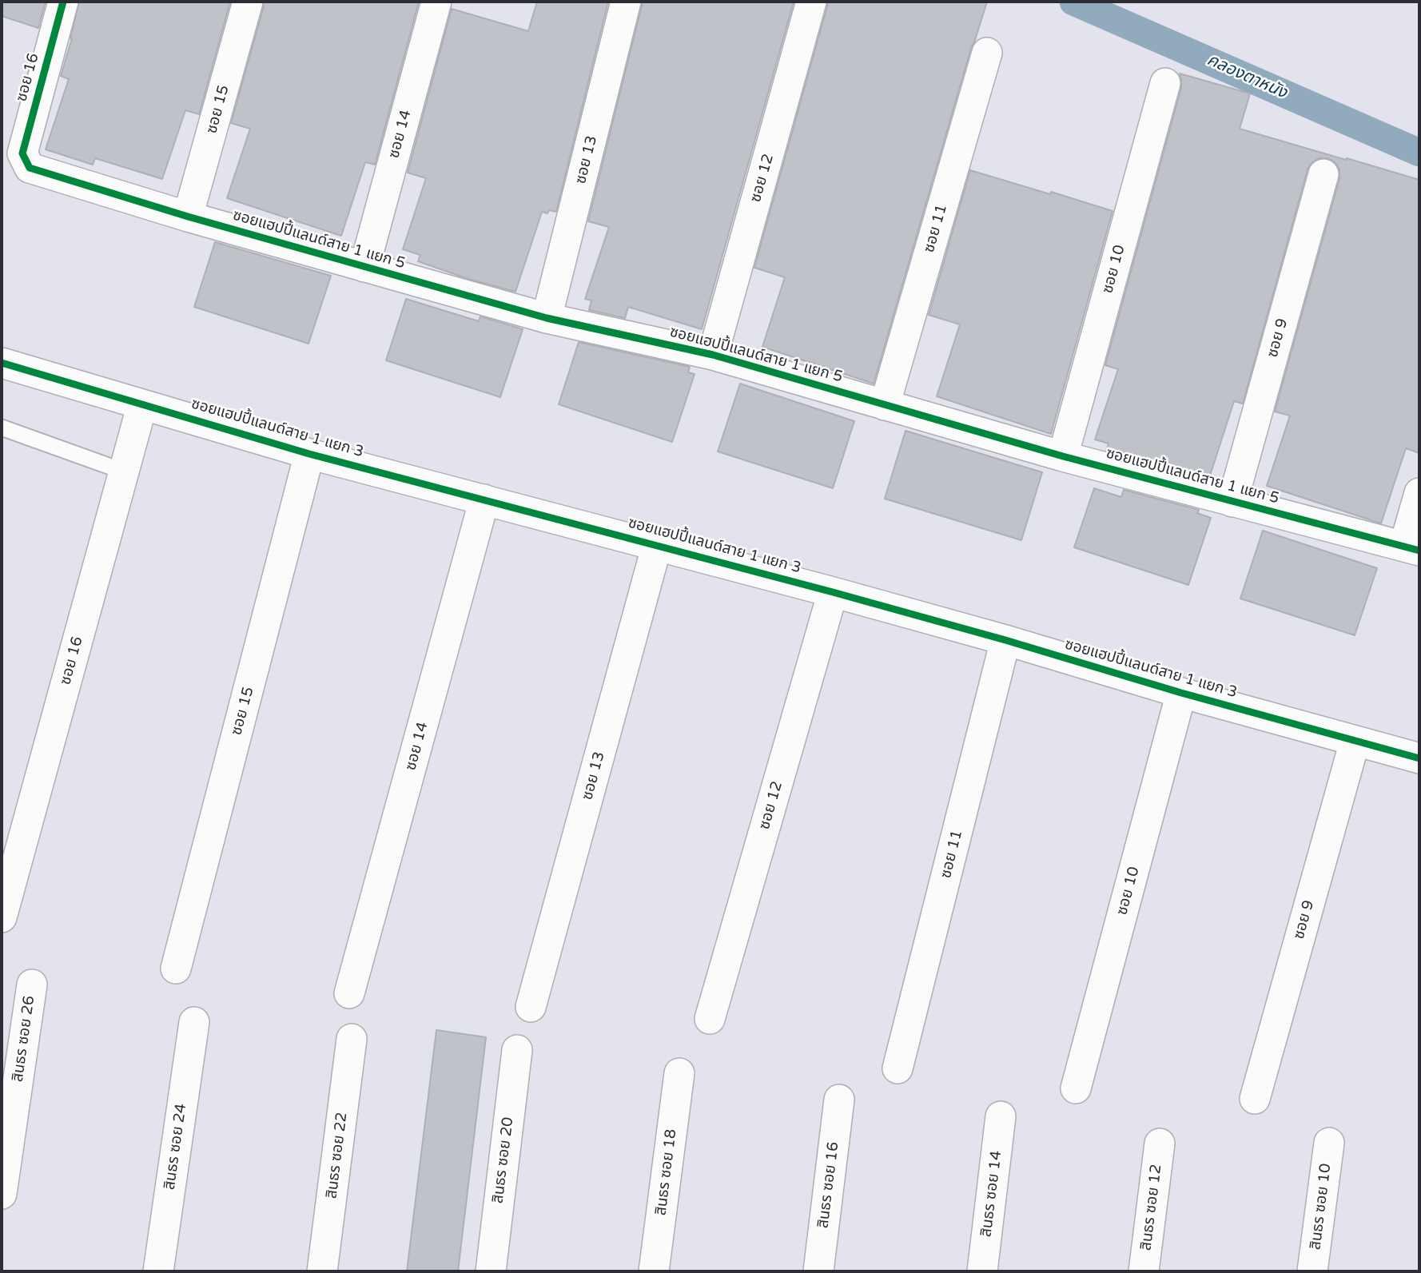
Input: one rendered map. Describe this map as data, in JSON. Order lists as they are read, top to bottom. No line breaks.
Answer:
{"streets":{"street":["ซอย 16","ซอย 15","ซอย 14","ซอย 13","ซอย 12","ซอย 11","ซอยแฮปปี้แลนด์สาย 1 แยก 5","ซอย 10","ซอย 9","ซอยแฮปปี้แลนด์สาย 1 แยก 3","สินธร ซอย 26","สินธร ซอย 24","สินธร ซอย 22","สินธร ซอย 20","สินธร ซอย 18","สินธร ซอย 16","สินธร ซอย 14","สินธร ซอย 10","สินธร ซอย 12"]},"crossings":[["ซอย 16","ซอยแฮปปี้แลนด์สาย 1 แยก 5"],["ซอย 16","ซอยแฮปปี้แลนด์สาย 1 แยก 3"],["ซอย 15","ซอยแฮปปี้แลนด์สาย 1 แยก 5"],["ซอย 15","ซอยแฮปปี้แลนด์สาย 1 แยก 3"],["ซอย 14","ซอยแฮปปี้แลนด์สาย 1 แยก 5"],["ซอย 14","ซอยแฮปปี้แลนด์สาย 1 แยก 3"],["ซอย 13","ซอยแฮปปี้แลนด์สาย 1 แยก 5"],["ซอย 13","ซอยแฮปปี้แลนด์สาย 1 แยก 3"],["ซอย 12","ซอยแฮปปี้แลนด์สาย 1 แยก 5"],["ซอย 12","ซอยแฮปปี้แลนด์สาย 1 แยก 3"],["ซอย 11","ซอยแฮปปี้แลนด์สาย 1 แยก 5"],["ซอย 11","ซอยแฮปปี้แลนด์สาย 1 แยก 3"],["ซอยแฮปปี้แลนด์สาย 1 แยก 5","ซอย 10"],["ซอยแฮปปี้แลนด์สาย 1 แยก 5","ซอย 9"],["ซอย 10","ซอยแฮปปี้แลนด์สาย 1 แยก 3"],["ซอย 9","ซอยแฮปปี้แลนด์สาย 1 แยก 3"]],"water":["คลองตาหนัง"]}
